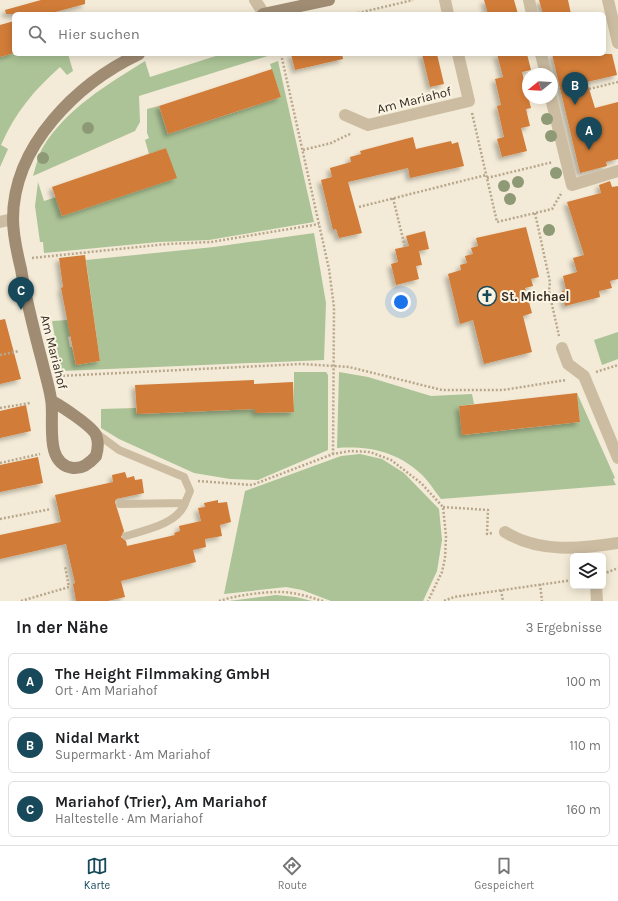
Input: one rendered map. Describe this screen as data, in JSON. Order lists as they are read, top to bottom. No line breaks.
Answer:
{"streets":{"street":["Am Mariahof"]},"places":{"church":["St. Michael"]},"north":"left","page":{"search":"Hier suchen","pins":["B","A","C"],"heading":["In der Nähe","3 Ergebnisse"],"list":[{"mark":"A","name":"The Height Filmmaking GmbH","note":"Ort · Am Mariahof","value":"100 m"},{"mark":"B","name":"Nidal Markt","note":"Supermarkt · Am Mariahof","value":"110 m"},{"mark":"C","name":"Mariahof (Trier), Am Mariahof","note":"Haltestelle · Am Mariahof","value":"160 m"}],"nav":["Karte","Route","Gespeichert"]}}
